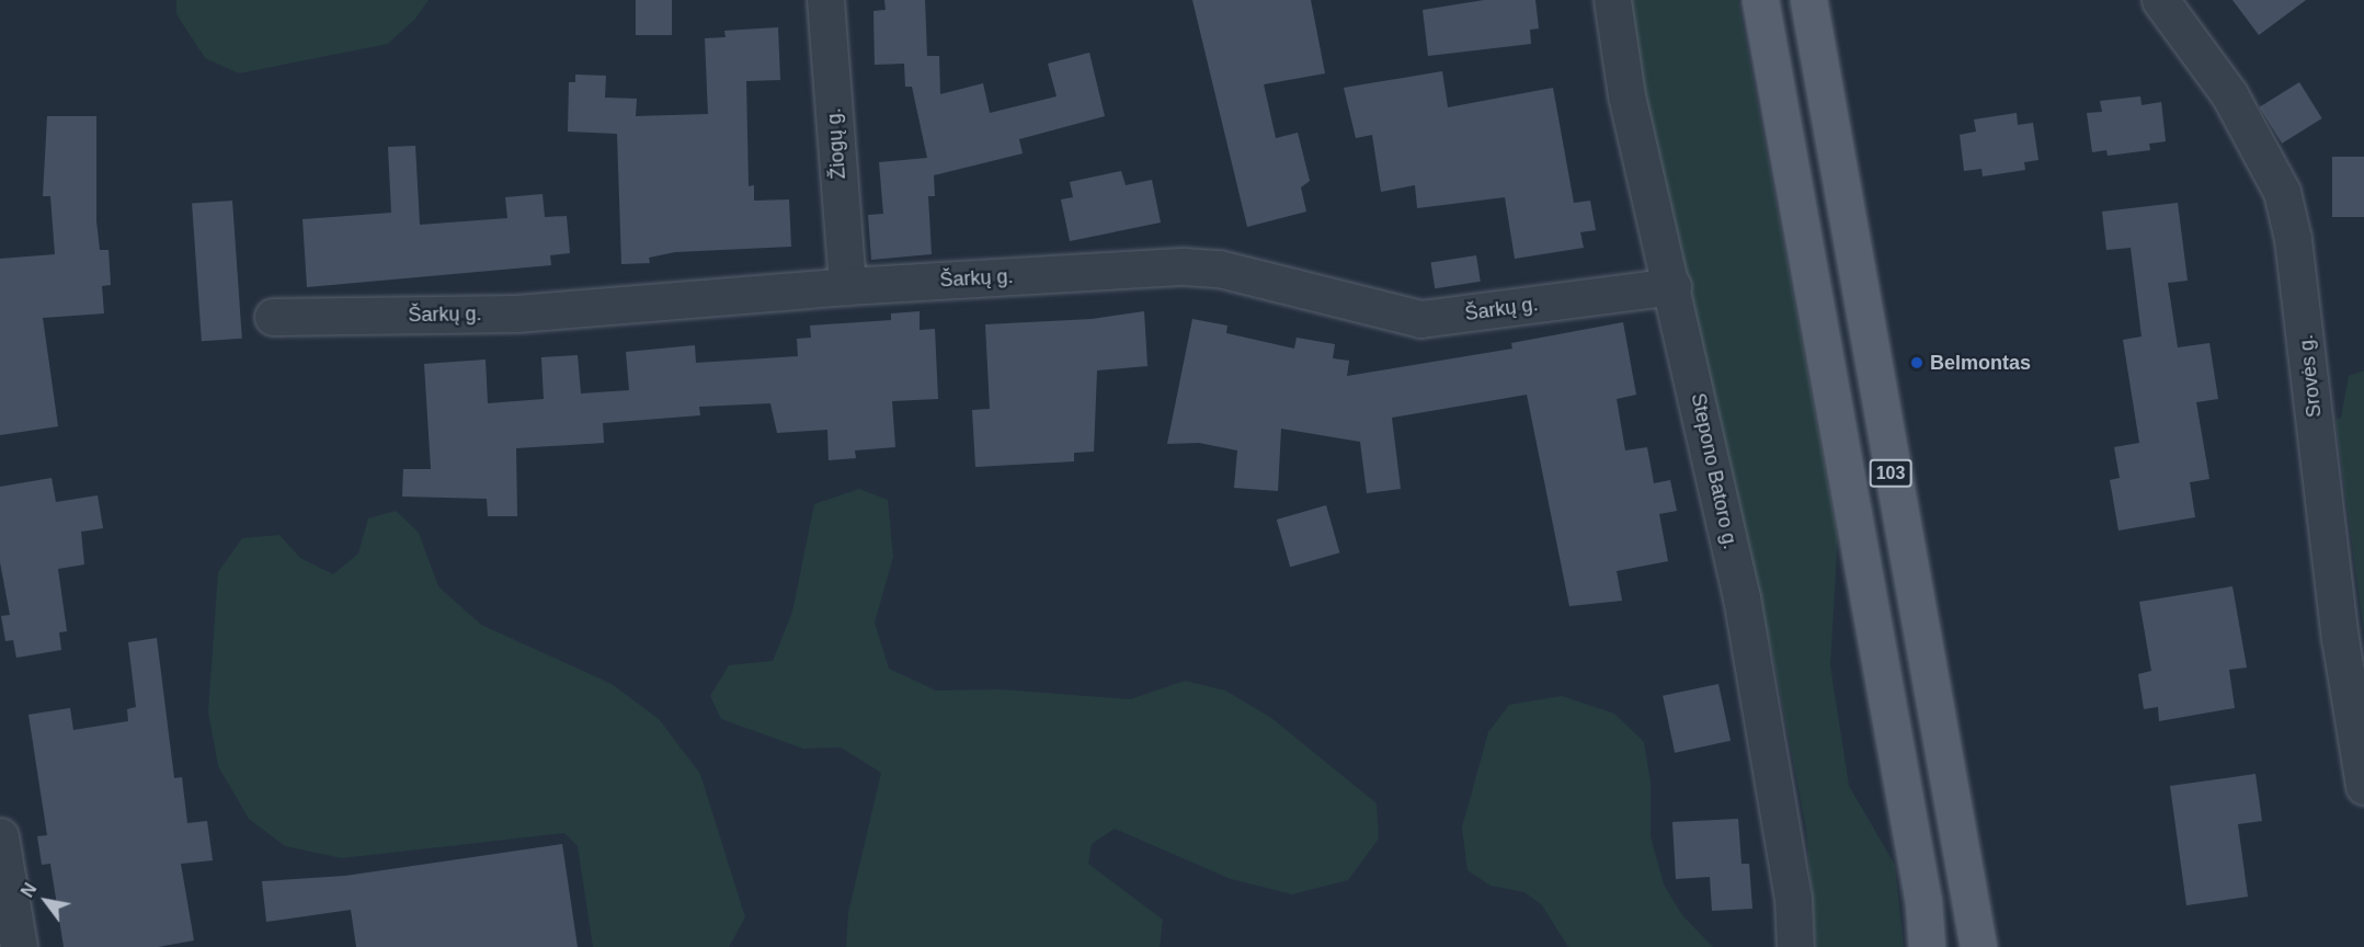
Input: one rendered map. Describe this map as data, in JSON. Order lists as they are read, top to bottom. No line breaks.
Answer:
{"streets":{"main road":["103"],"street":["Žiogų g.","Šarkų g.","Srovės g.","Stepono Batoro g."]},"crossings":[["Žiogų g.","Šarkų g."],["Šarkų g.","Stepono Batoro g."]],"places":["Belmontas"],"north":"top left"}
